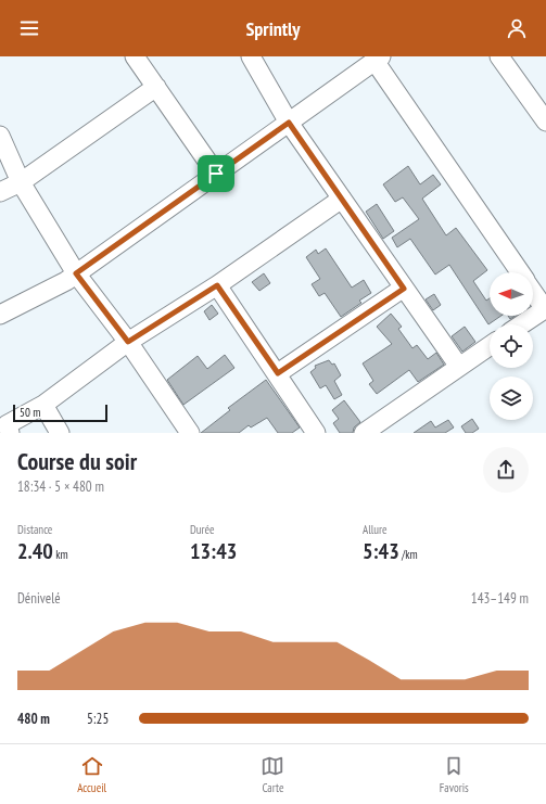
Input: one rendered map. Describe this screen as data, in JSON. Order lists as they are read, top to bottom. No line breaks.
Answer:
{"scale_bar":"50 m","north":"left","page":{"header":"Sprintly","scale":"50 m","heading":["Course du soir","18:34 · 5 × 480 m"],"stats":[["Distance","2.40 km"],["Durée","13:43"],["Allure","5:43 /km"]],"chart":["Dénivelé","143–149 m"],"list":[{"name":"480 m","note":"5:25"}],"tabs":["Accueil","Carte","Favoris"]}}
